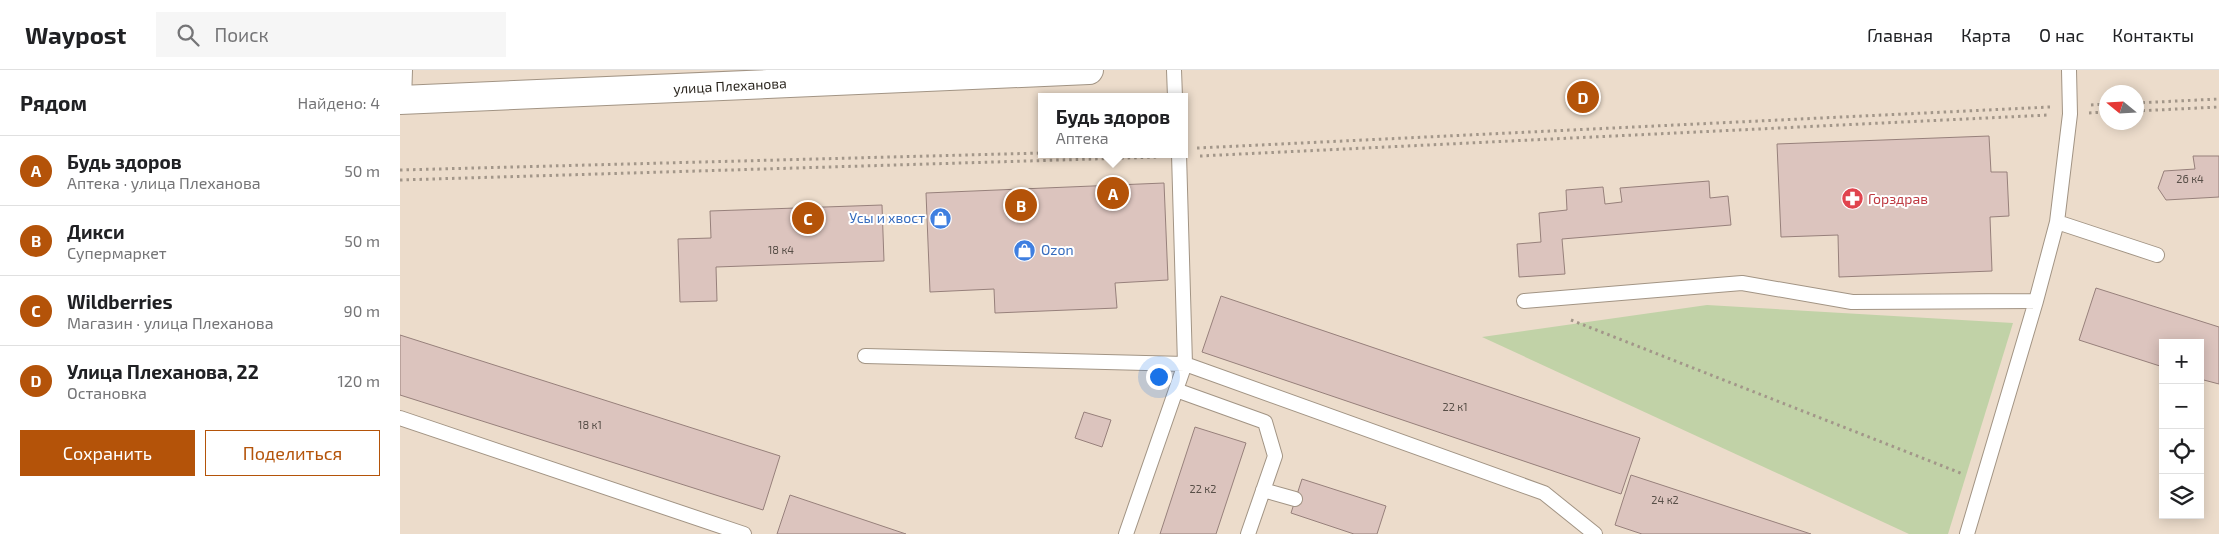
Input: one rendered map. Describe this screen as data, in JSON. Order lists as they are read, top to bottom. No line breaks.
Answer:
{"streets":{"street":["улица Плеханова"]},"places":{"pharmacy":["Горздрав"],"shop":["Усы и хвост","Ozon"]},"house_numbers":["26 к4","18 к4","22 к1","18 к1","22 к2","24 к2"],"north":"left","page":{"header":"Waypost","search":"Поиск","nav":["Главная","Карта","О нас","Контакты"],"heading":["Рядом","Найдено: 4"],"pins":["D","A","B","C"],"popup":["Будь здоров","Аптека"],"list":[{"mark":"A","name":"Будь здоров","note":"Аптека · улица Плеханова","value":"50 m"},{"mark":"B","name":"Дикси","note":"Супермаркет","value":"50 m"},{"mark":"C","name":"Wildberries","note":"Магазин · улица Плеханова","value":"90 m"},{"mark":"D","name":"Улица Плеханова, 22","note":"Остановка","value":"120 m"}],"map_buttons":["+","−"],"buttons":["Сохранить","Поделиться"]}}
